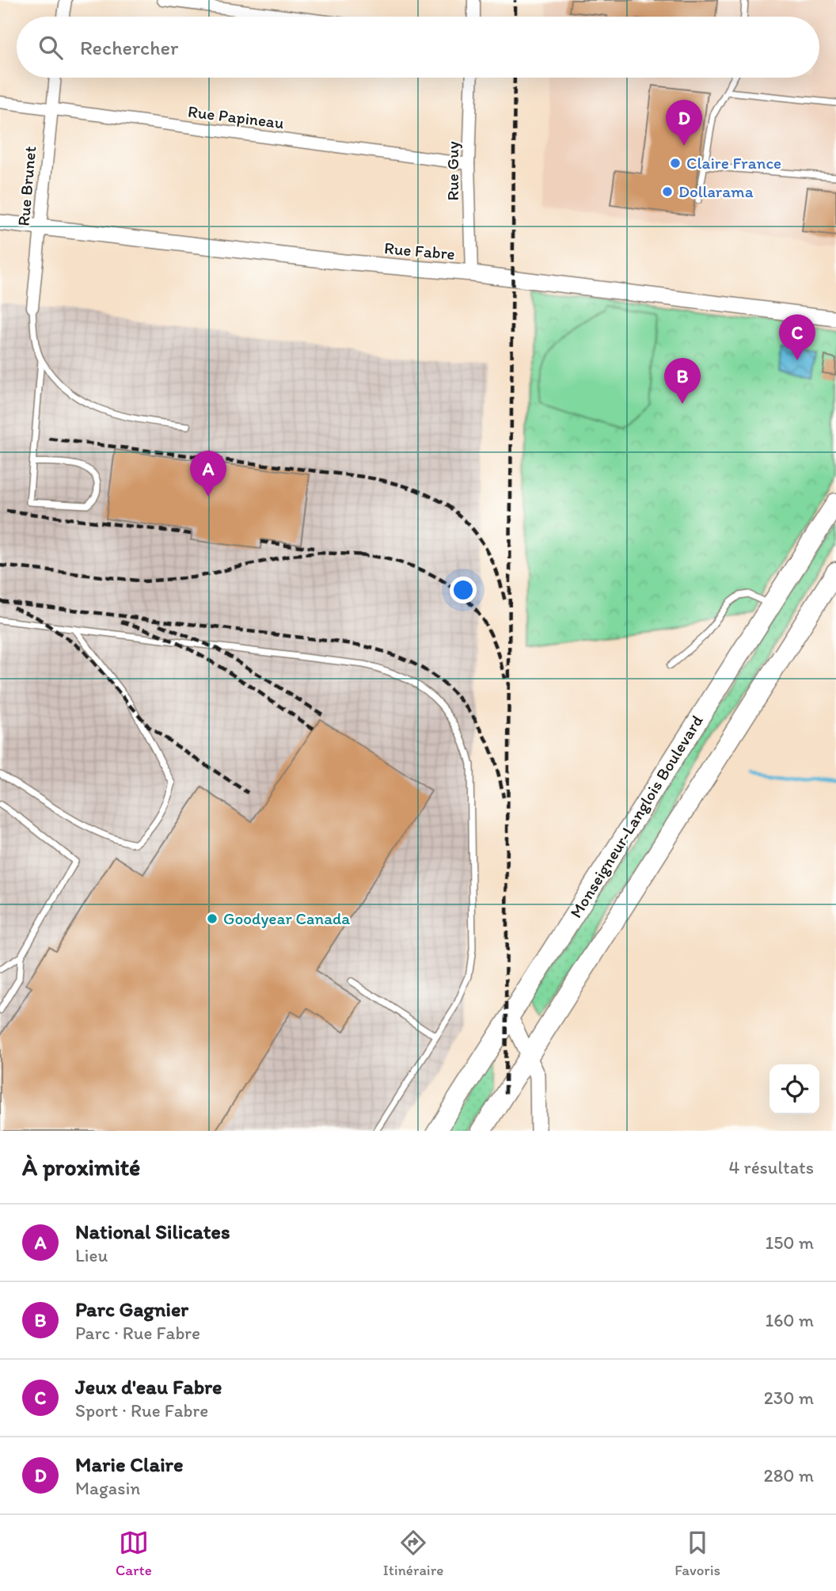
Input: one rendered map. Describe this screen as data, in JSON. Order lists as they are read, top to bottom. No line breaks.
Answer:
{"streets":{"highway":["Monseigneur-Langlois Boulevard"],"street":["Rue Papineau","Rue Guy","Rue Brunet","Rue Fabre"]},"crossings":[["Rue Papineau","Rue Guy"],["Rue Papineau","Rue Brunet"],["Rue Guy","Rue Fabre"],["Rue Brunet","Rue Fabre"]],"places":["Claire France","Dollarama","Goodyear Canada"],"page":{"search":"Rechercher","pins":["D","C","B","A"],"heading":["À proximité","4 résultats"],"list":[{"mark":"A","name":"National Silicates","note":"Lieu","value":"150 m"},{"mark":"B","name":"Parc Gagnier","note":"Parc · Rue Fabre","value":"160 m"},{"mark":"C","name":"Jeux d'eau Fabre","note":"Sport · Rue Fabre","value":"230 m"},{"mark":"D","name":"Marie Claire","note":"Magasin","value":"280 m"}],"nav":["Carte","Itinéraire","Favoris"]}}
